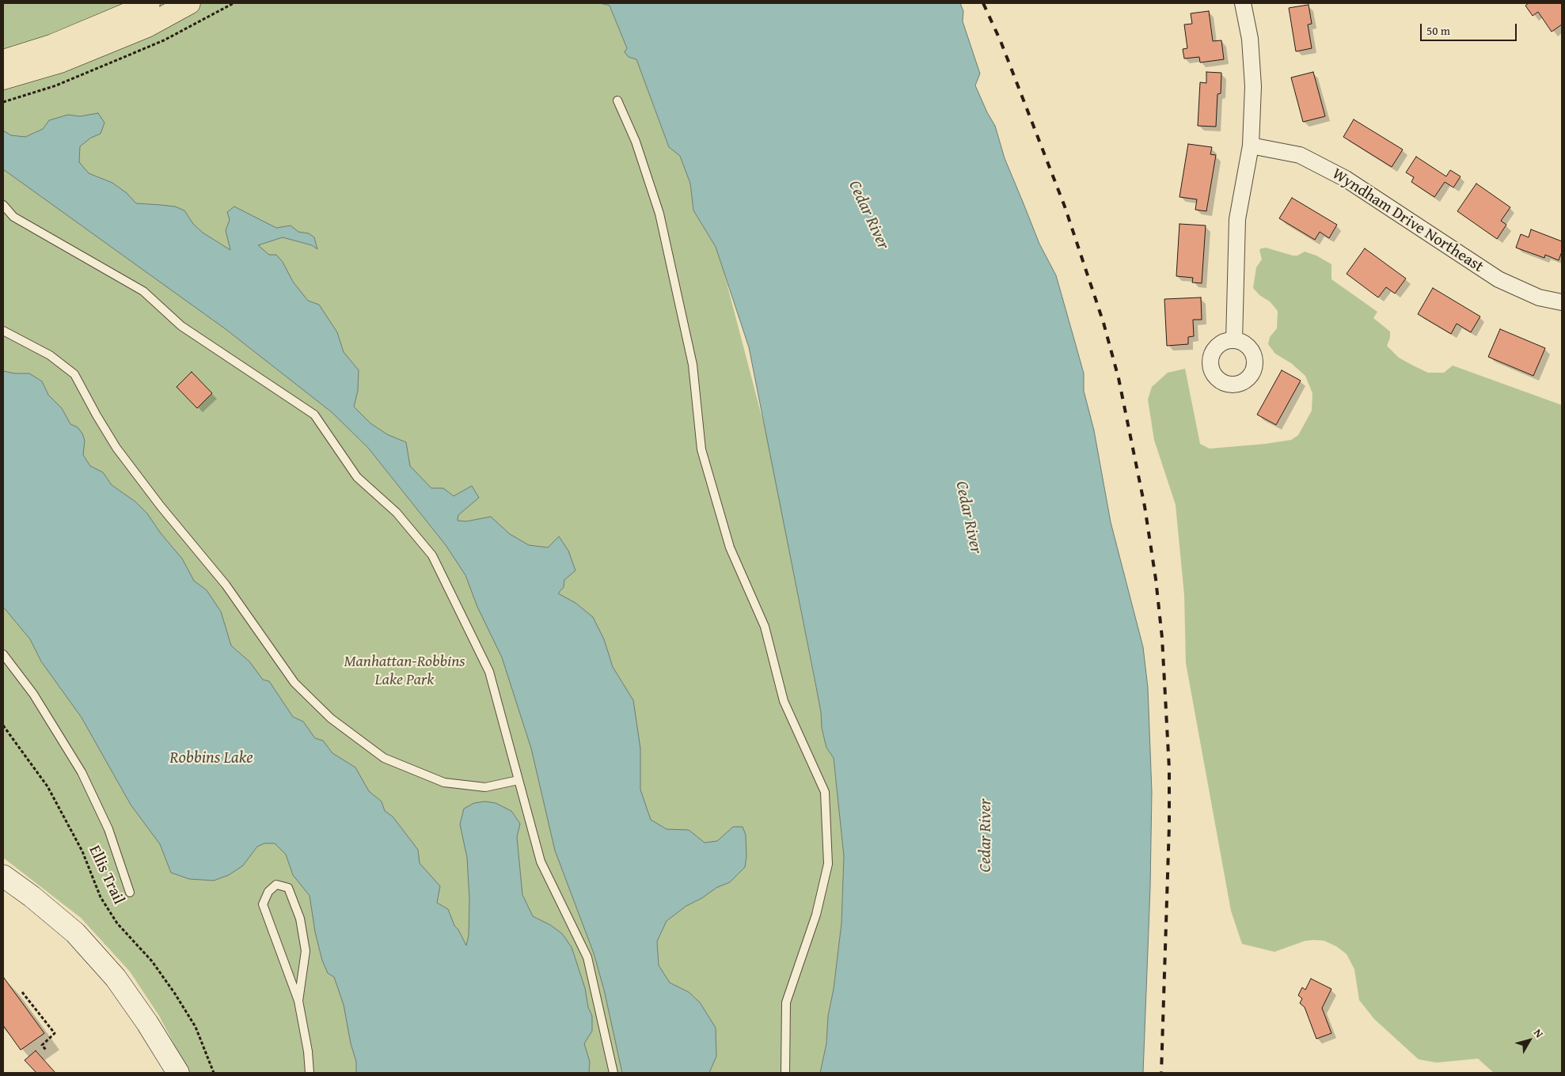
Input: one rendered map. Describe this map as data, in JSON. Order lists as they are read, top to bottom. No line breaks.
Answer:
{"streets":{"street":["Wyndham Drive Northeast"],"path":["Ellis Trail"]},"water":["Cedar River","Robbins Lake"],"parks":["Manhattan-Robbins Lake Park"],"scale_bar":"50 m","north":"top right"}
